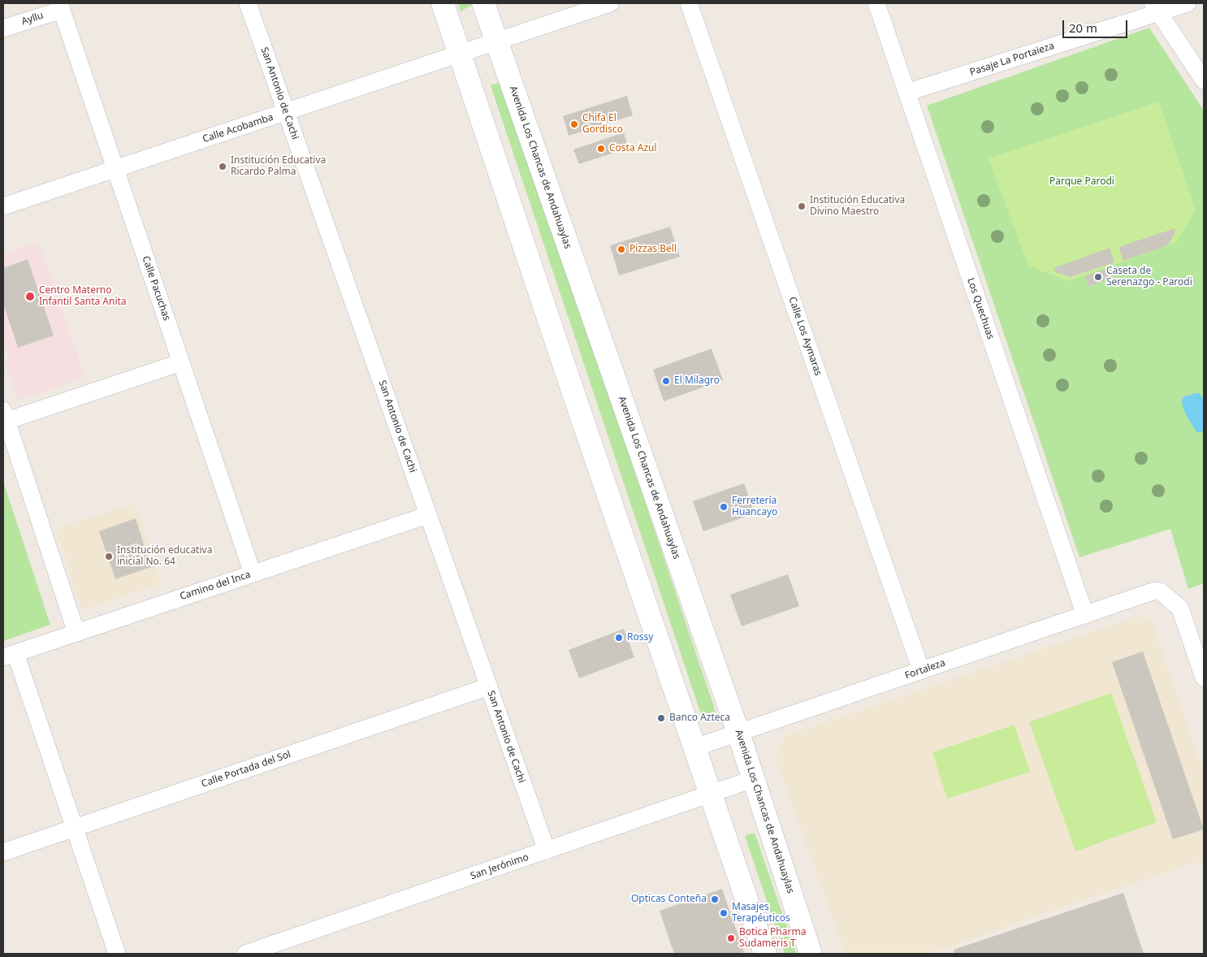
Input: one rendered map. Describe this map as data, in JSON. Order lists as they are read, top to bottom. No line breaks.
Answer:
{"streets":{"main road":["Avenida Los Chancas de Andahuaylas"],"street":["Ayllu","Pasaje La Portaieza","San Antonio de Cachi","Calle Acobamba","Calle Pacuchas","Los Quechuas","Calle Los Aymaras","Camino del Inca","Fortaleza","Calle Portada del Sol","San Jerónimo"]},"crossings":[["Ayllu","Calle Pacuchas"],["Pasaje La Portaieza","Los Quechuas"],["San Antonio de Cachi","Calle Acobamba"],["San Antonio de Cachi","Camino del Inca"],["San Antonio de Cachi","Calle Portada del Sol"],["San Antonio de Cachi","San Jerónimo"],["Calle Acobamba","Avenida Los Chancas de Andahuaylas"],["Calle Acobamba","Calle Pacuchas"],["Avenida Los Chancas de Andahuaylas","Fortaleza"],["Avenida Los Chancas de Andahuaylas","San Jerónimo"],["Calle Pacuchas","Camino del Inca"],["Los Quechuas","Fortaleza"],["Calle Los Aymaras","Fortaleza"]],"parks":["Parque Parodi"],"places":["Chifa El Gordisco","Costa Azul","Institución Educativa Ricardo Palma","Institución Educativa Divino Maestro","Pizzas Bell","Caseta de Serenazgo - Parodi","Centro Materno Infantil Santa Anita","El Milagro","Ferretería Huancayo","Institución educativa inicial No. 64","Rossy","Banco Azteca","Opticas Conteña","Masajes Terapéuticos","Botica Pharma Sudameris T"],"scale_bar":"20 m"}
